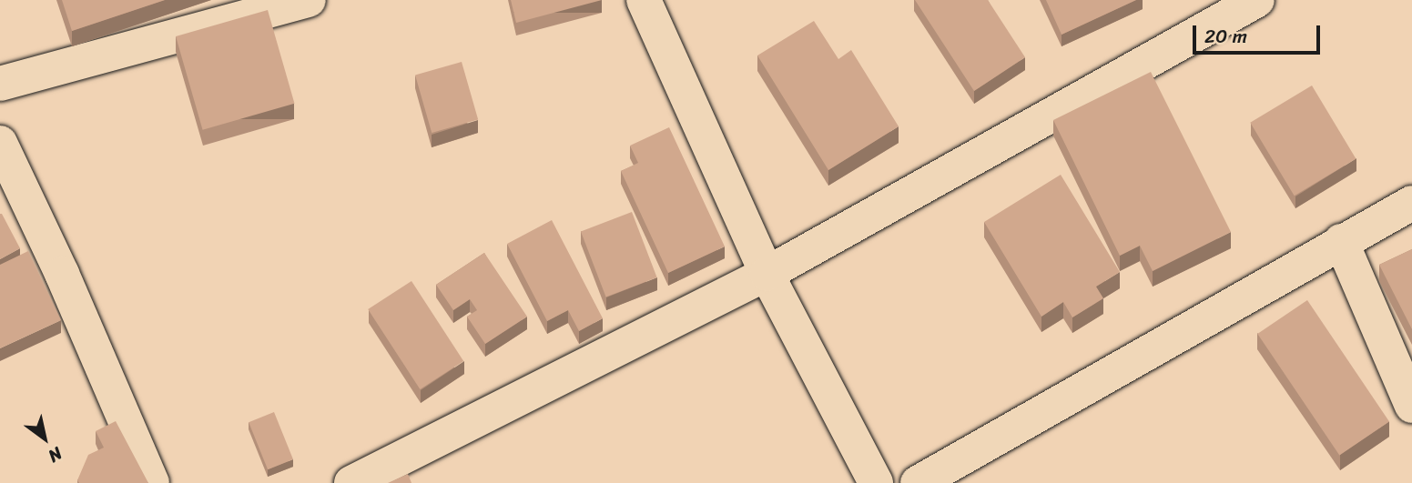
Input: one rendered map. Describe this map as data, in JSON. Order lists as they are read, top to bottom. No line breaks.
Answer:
{"scale_bar":"20 m","north":"bottom right"}
